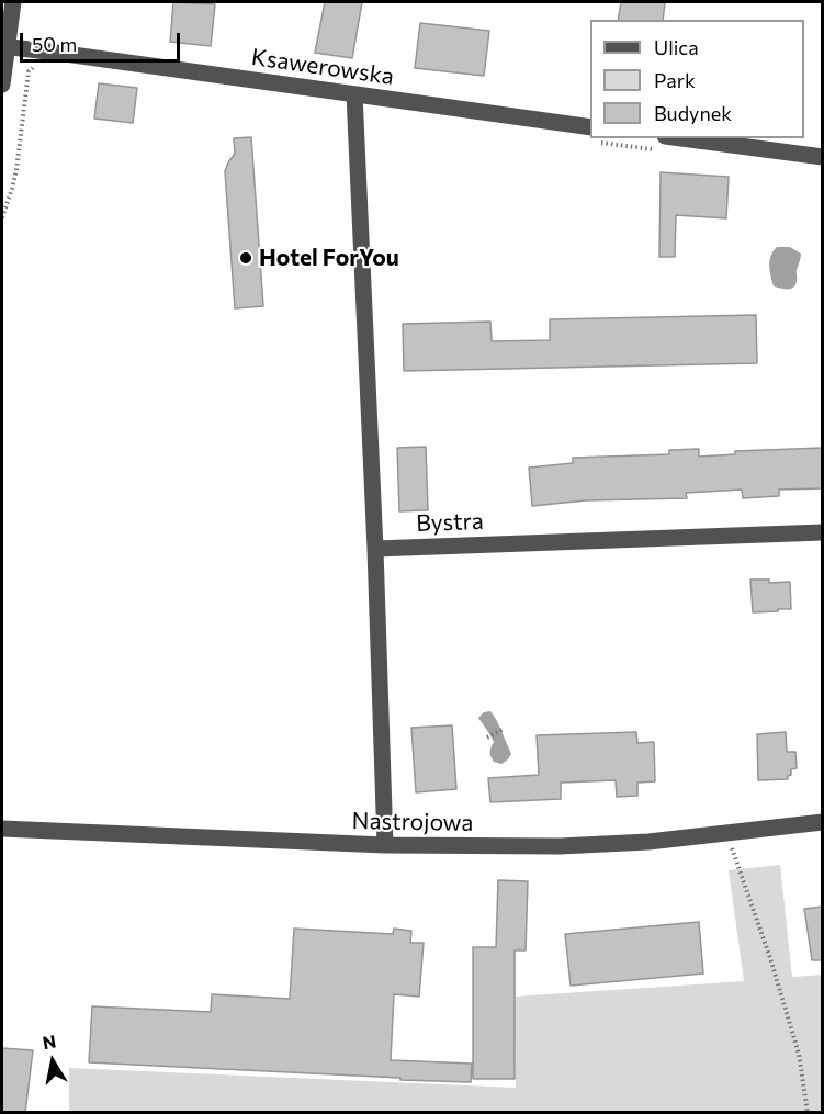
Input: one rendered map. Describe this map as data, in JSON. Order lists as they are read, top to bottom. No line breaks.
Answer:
{"streets":{"street":["Ksawerowska","Bystra","Nastrojowa"]},"places":["Hotel ForYou"],"legend":["Ulica","Park","Budynek"],"scale_bar":"50 m","north":"top"}
